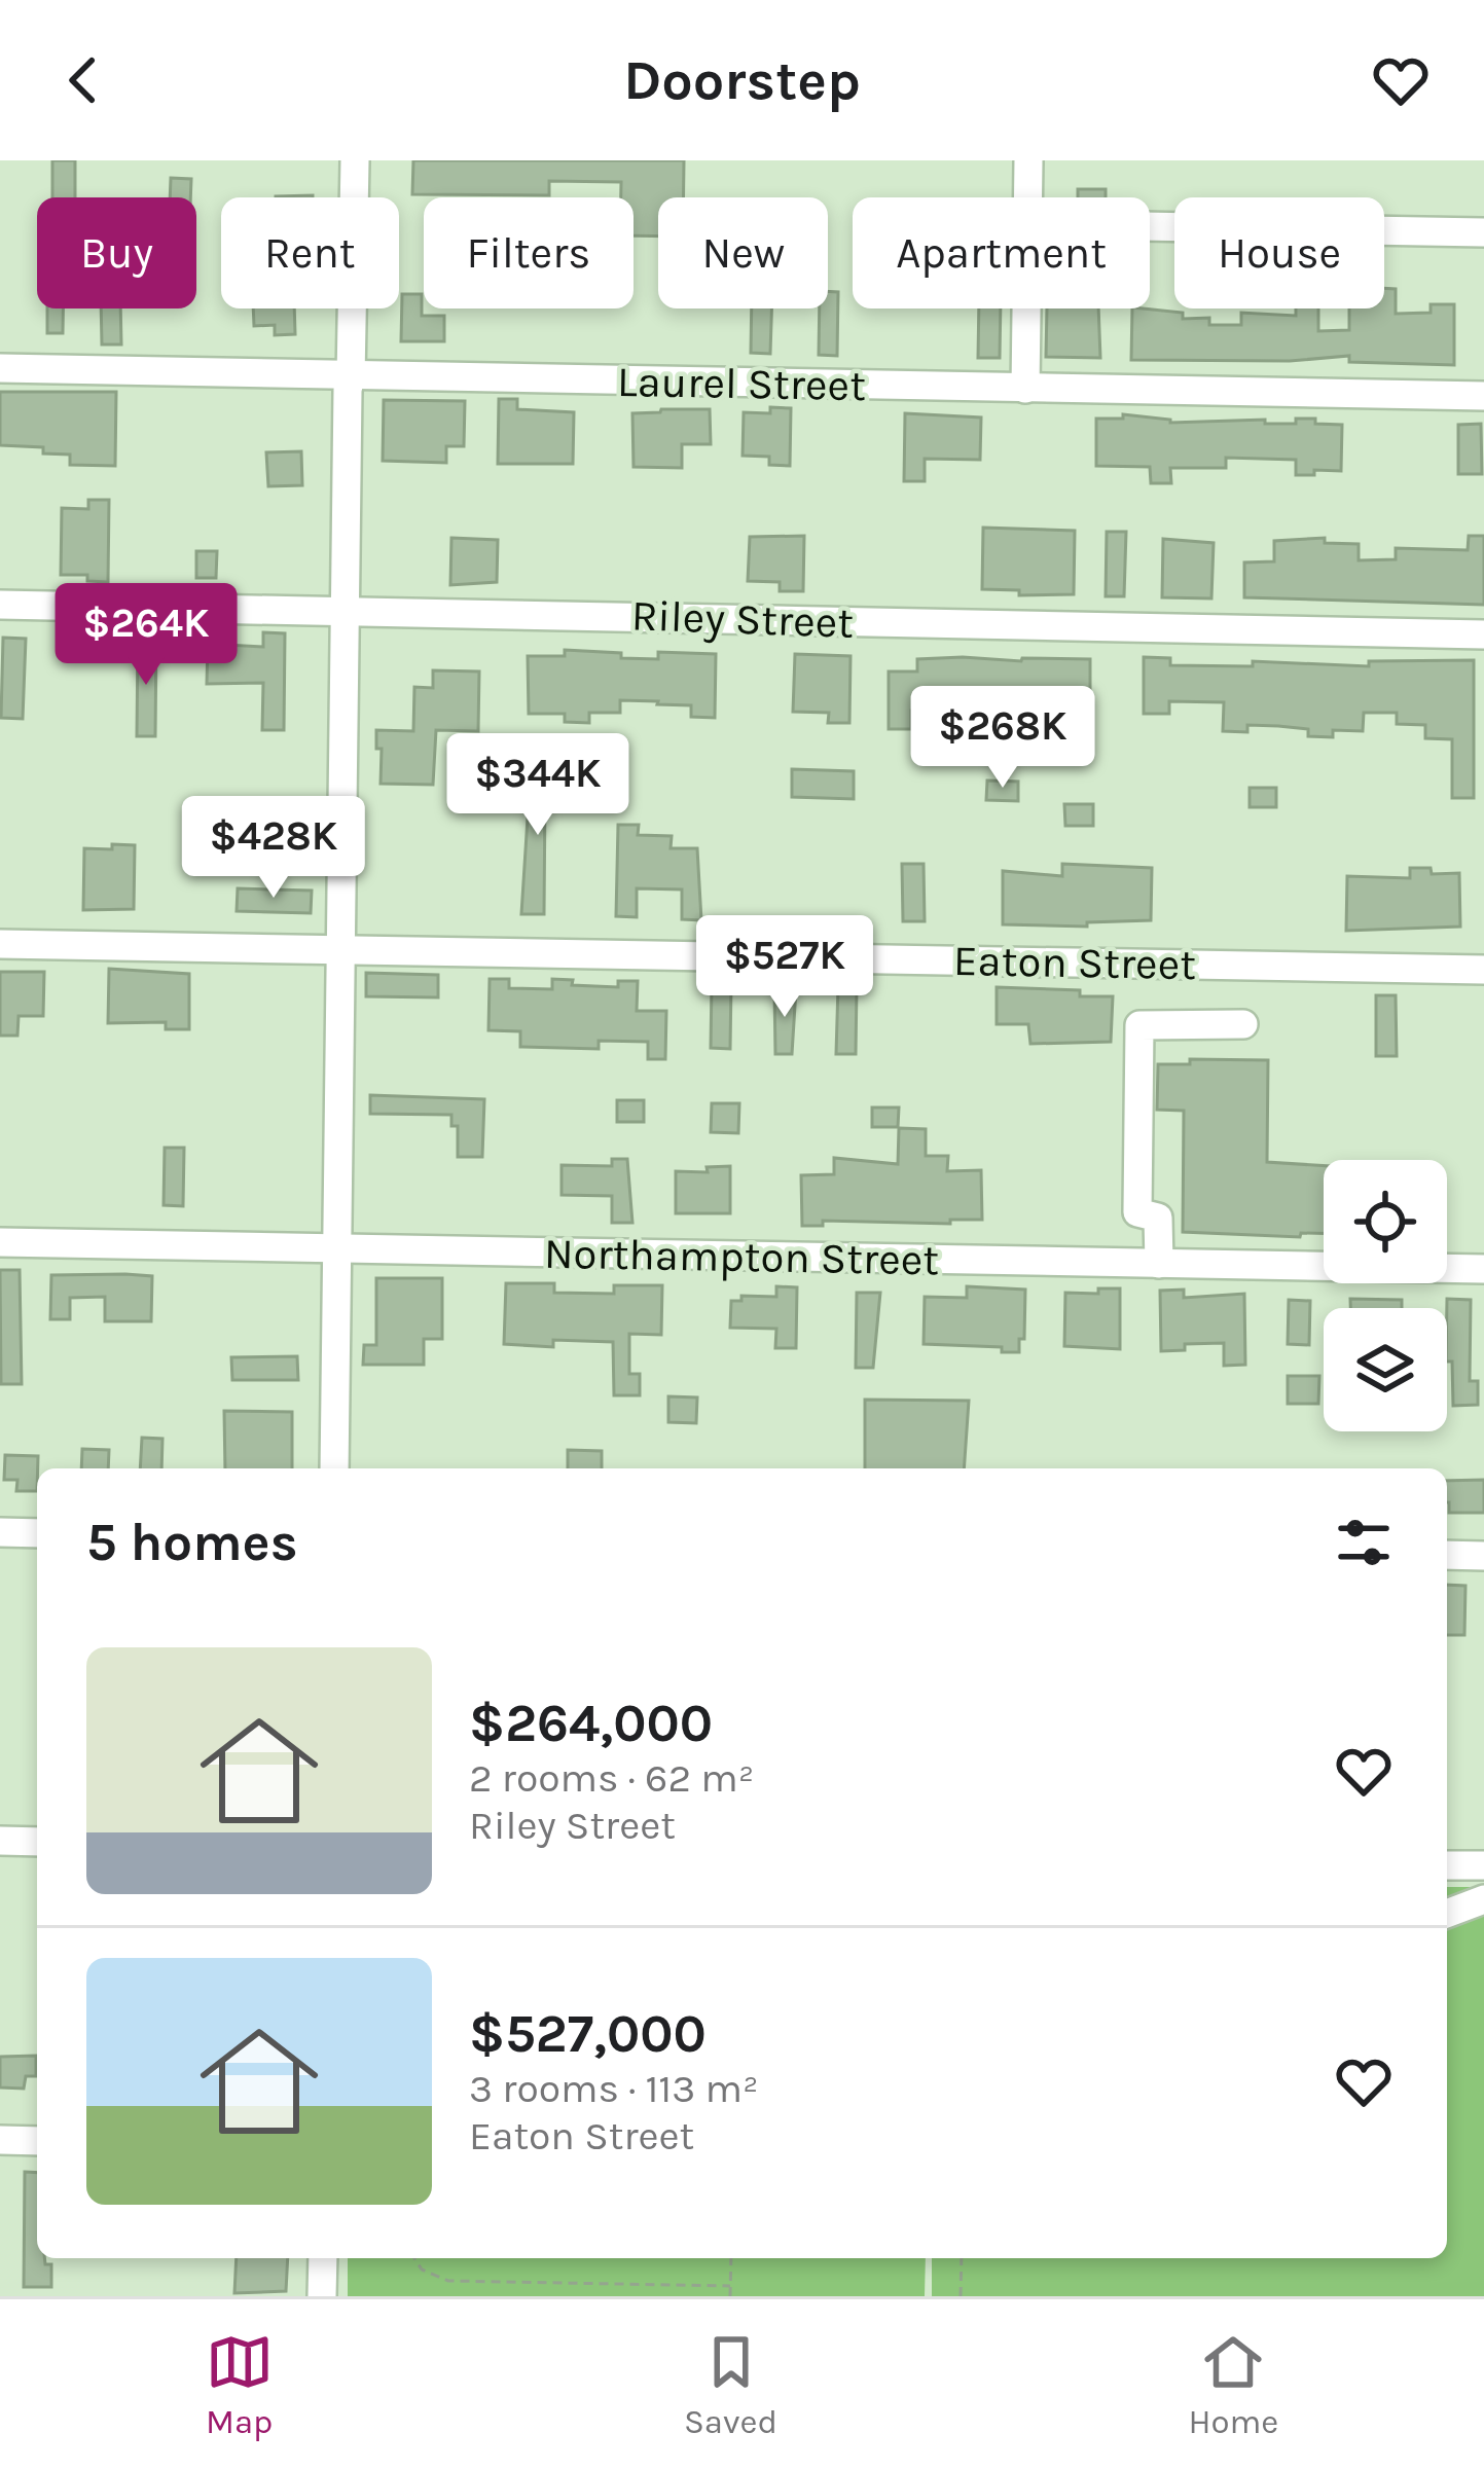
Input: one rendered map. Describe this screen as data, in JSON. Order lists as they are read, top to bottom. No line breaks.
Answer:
{"streets":{"street":["Laurel Street","Riley Street","Eaton Street","Northampton Street"]},"page":{"header":"Doorstep","chip":["Buy","Rent","Filters","New","Apartment","House"],"price":["$264K","$268K","$344K","$428K","$527K"],"heading":"5 homes","list":[{"name":"$264,000","note":"2 rooms · 62 m² · Riley Street"},{"name":"$527,000","note":"3 rooms · 113 m² · Eaton Street"}],"tabs":["Map","Saved","Home"]}}
